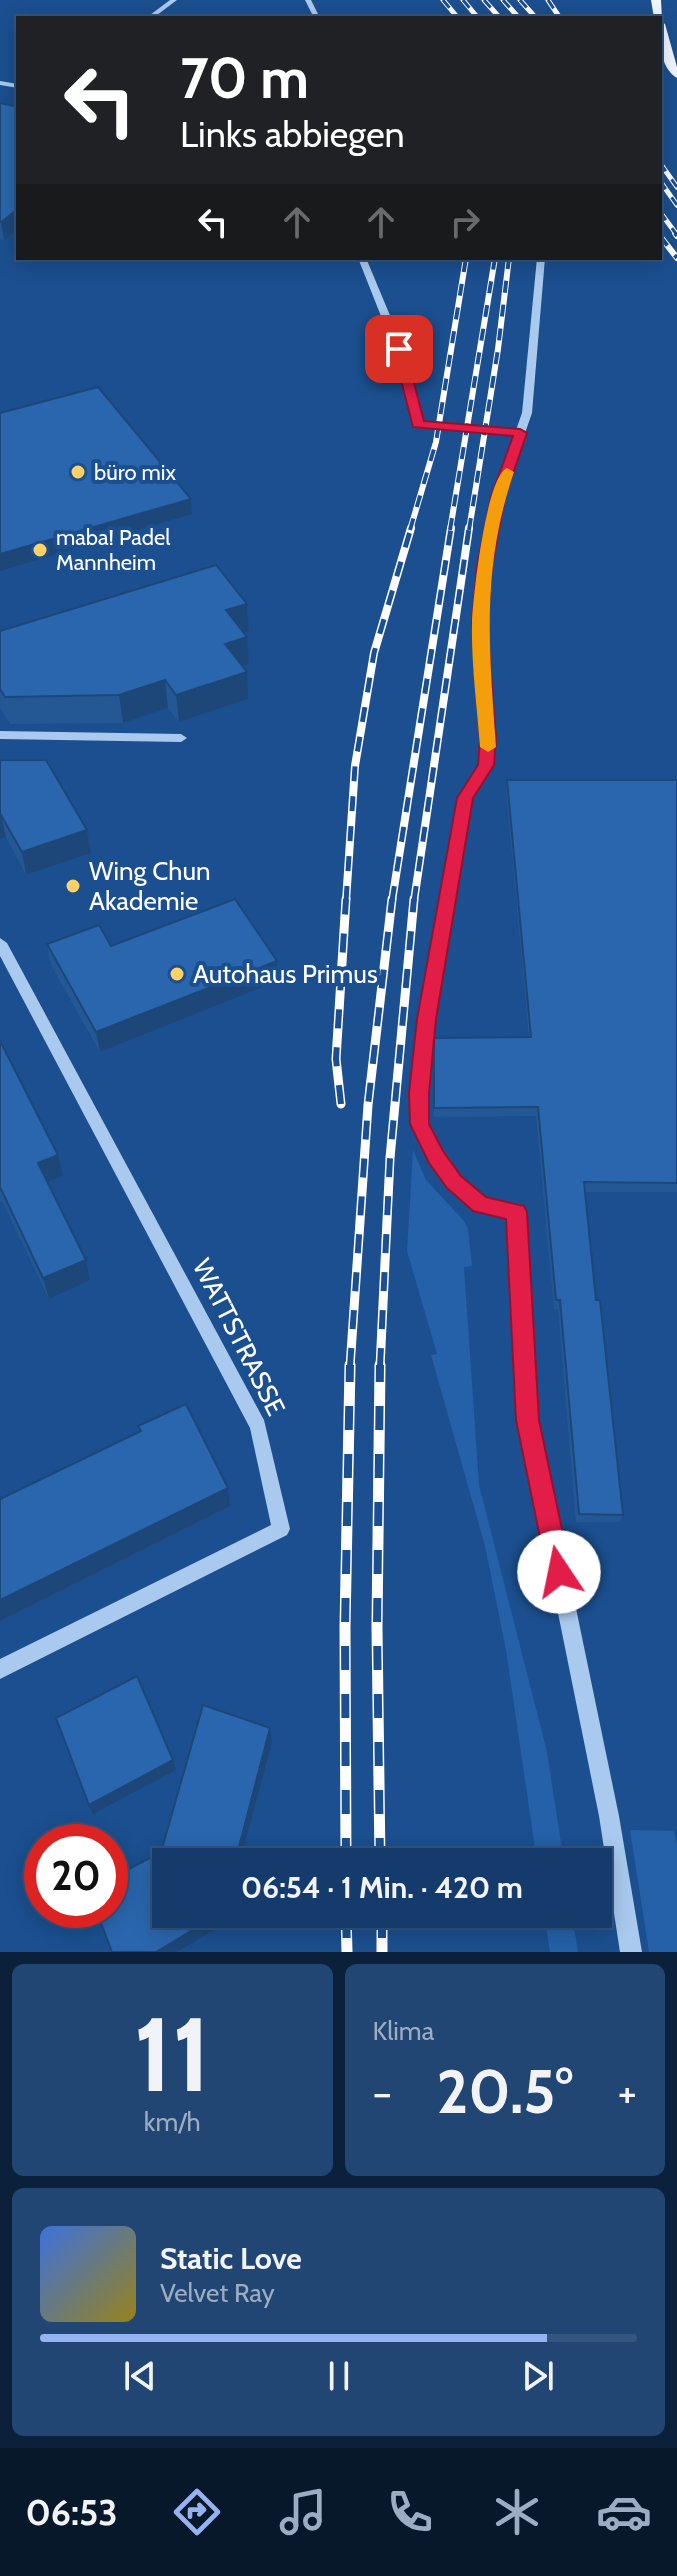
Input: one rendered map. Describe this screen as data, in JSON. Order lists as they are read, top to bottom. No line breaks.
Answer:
{"streets":{"street":["WATTSTRASSE"]},"places":["büro mix","maba! Padel Mannheim","Wing Chun Akademie","Autohaus Primus"],"page":{"turn":["70 m","Links abbiegen"],"limit":"20","trip":"06:54 · 1 Min. · 420 m","tile":[["11","km/h"],"Klima"],"heat":["−","20.5°","+"],"song":["Static Love","Velvet Ray"],"tabs":"06:53"}}
